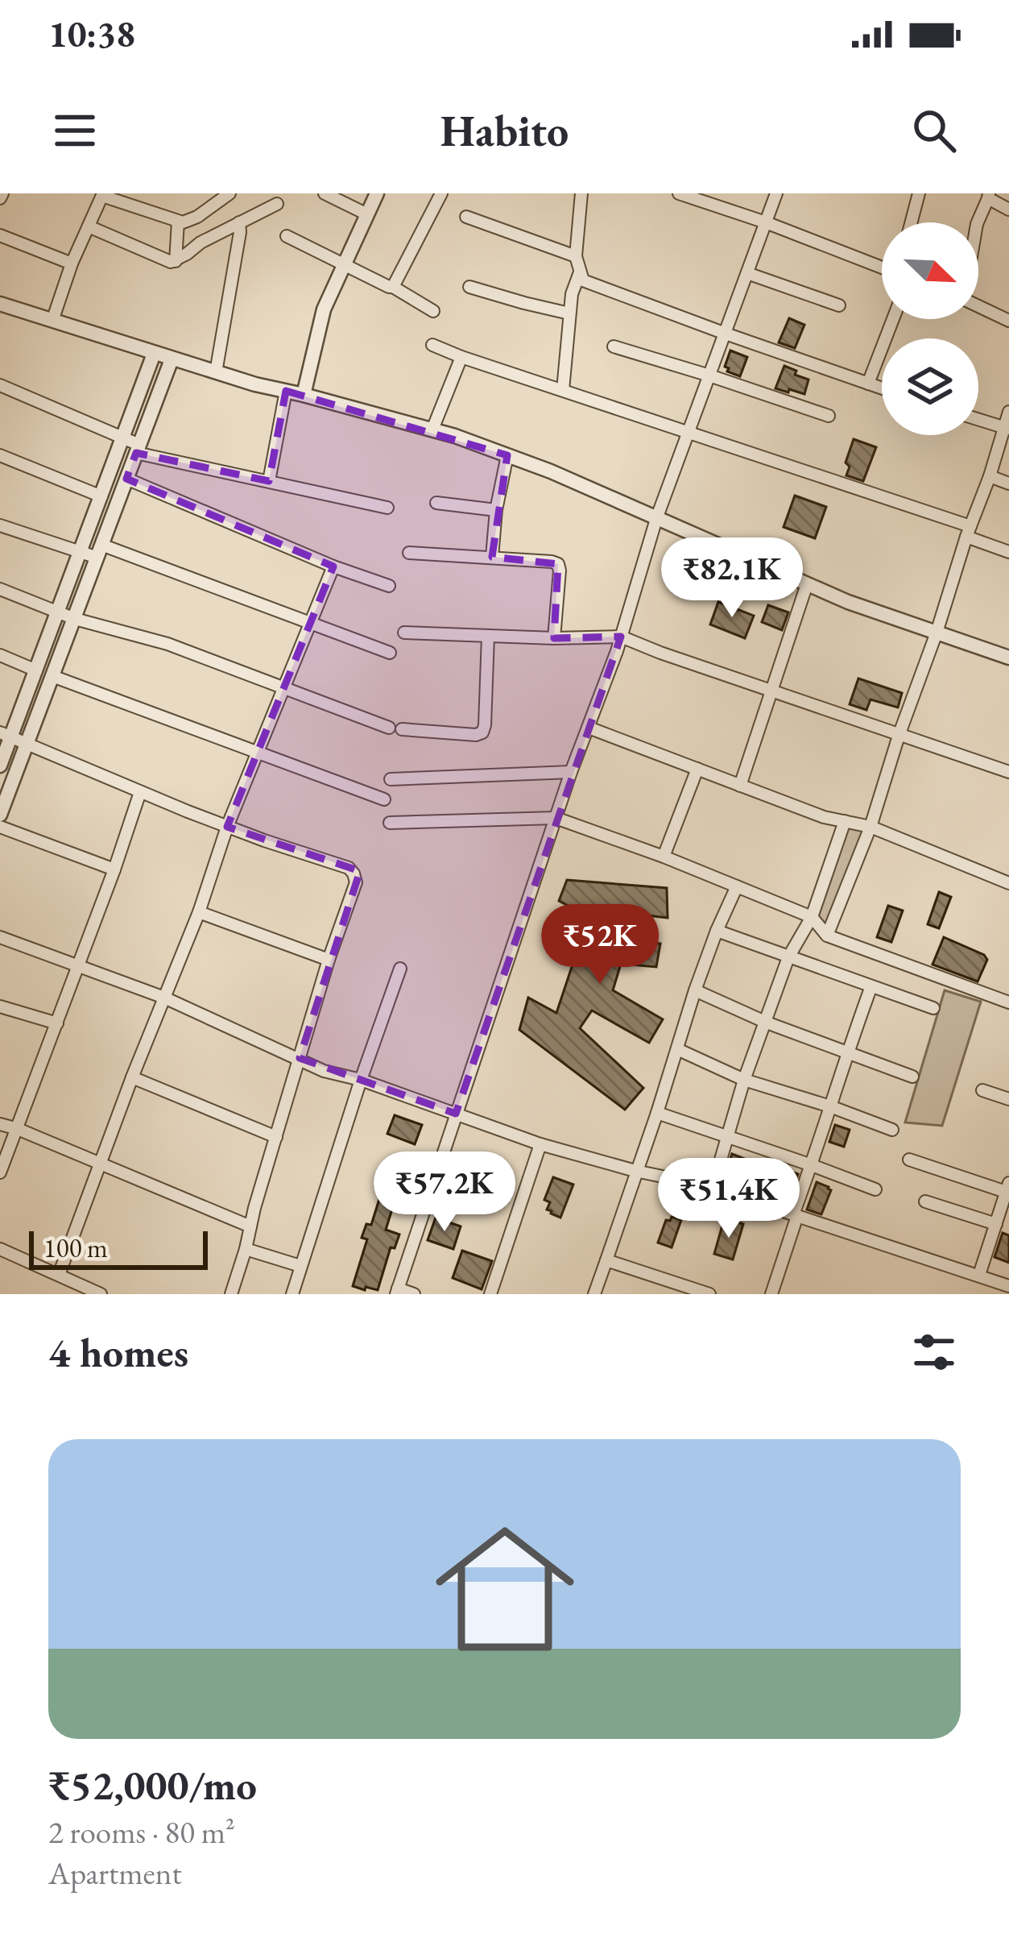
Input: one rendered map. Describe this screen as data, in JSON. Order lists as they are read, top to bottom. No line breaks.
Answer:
{"scale_bar":"100 m","north":"bottom right","page":{"status":"10:38","header":"Habito","price":["₹82.1K","₹52K","₹57.2K","₹51.4K"],"scale":"100 m","heading":"4 homes","list":[{"name":"₹52,000/mo","note":"2 rooms · 80 m² · Apartment"}]}}
